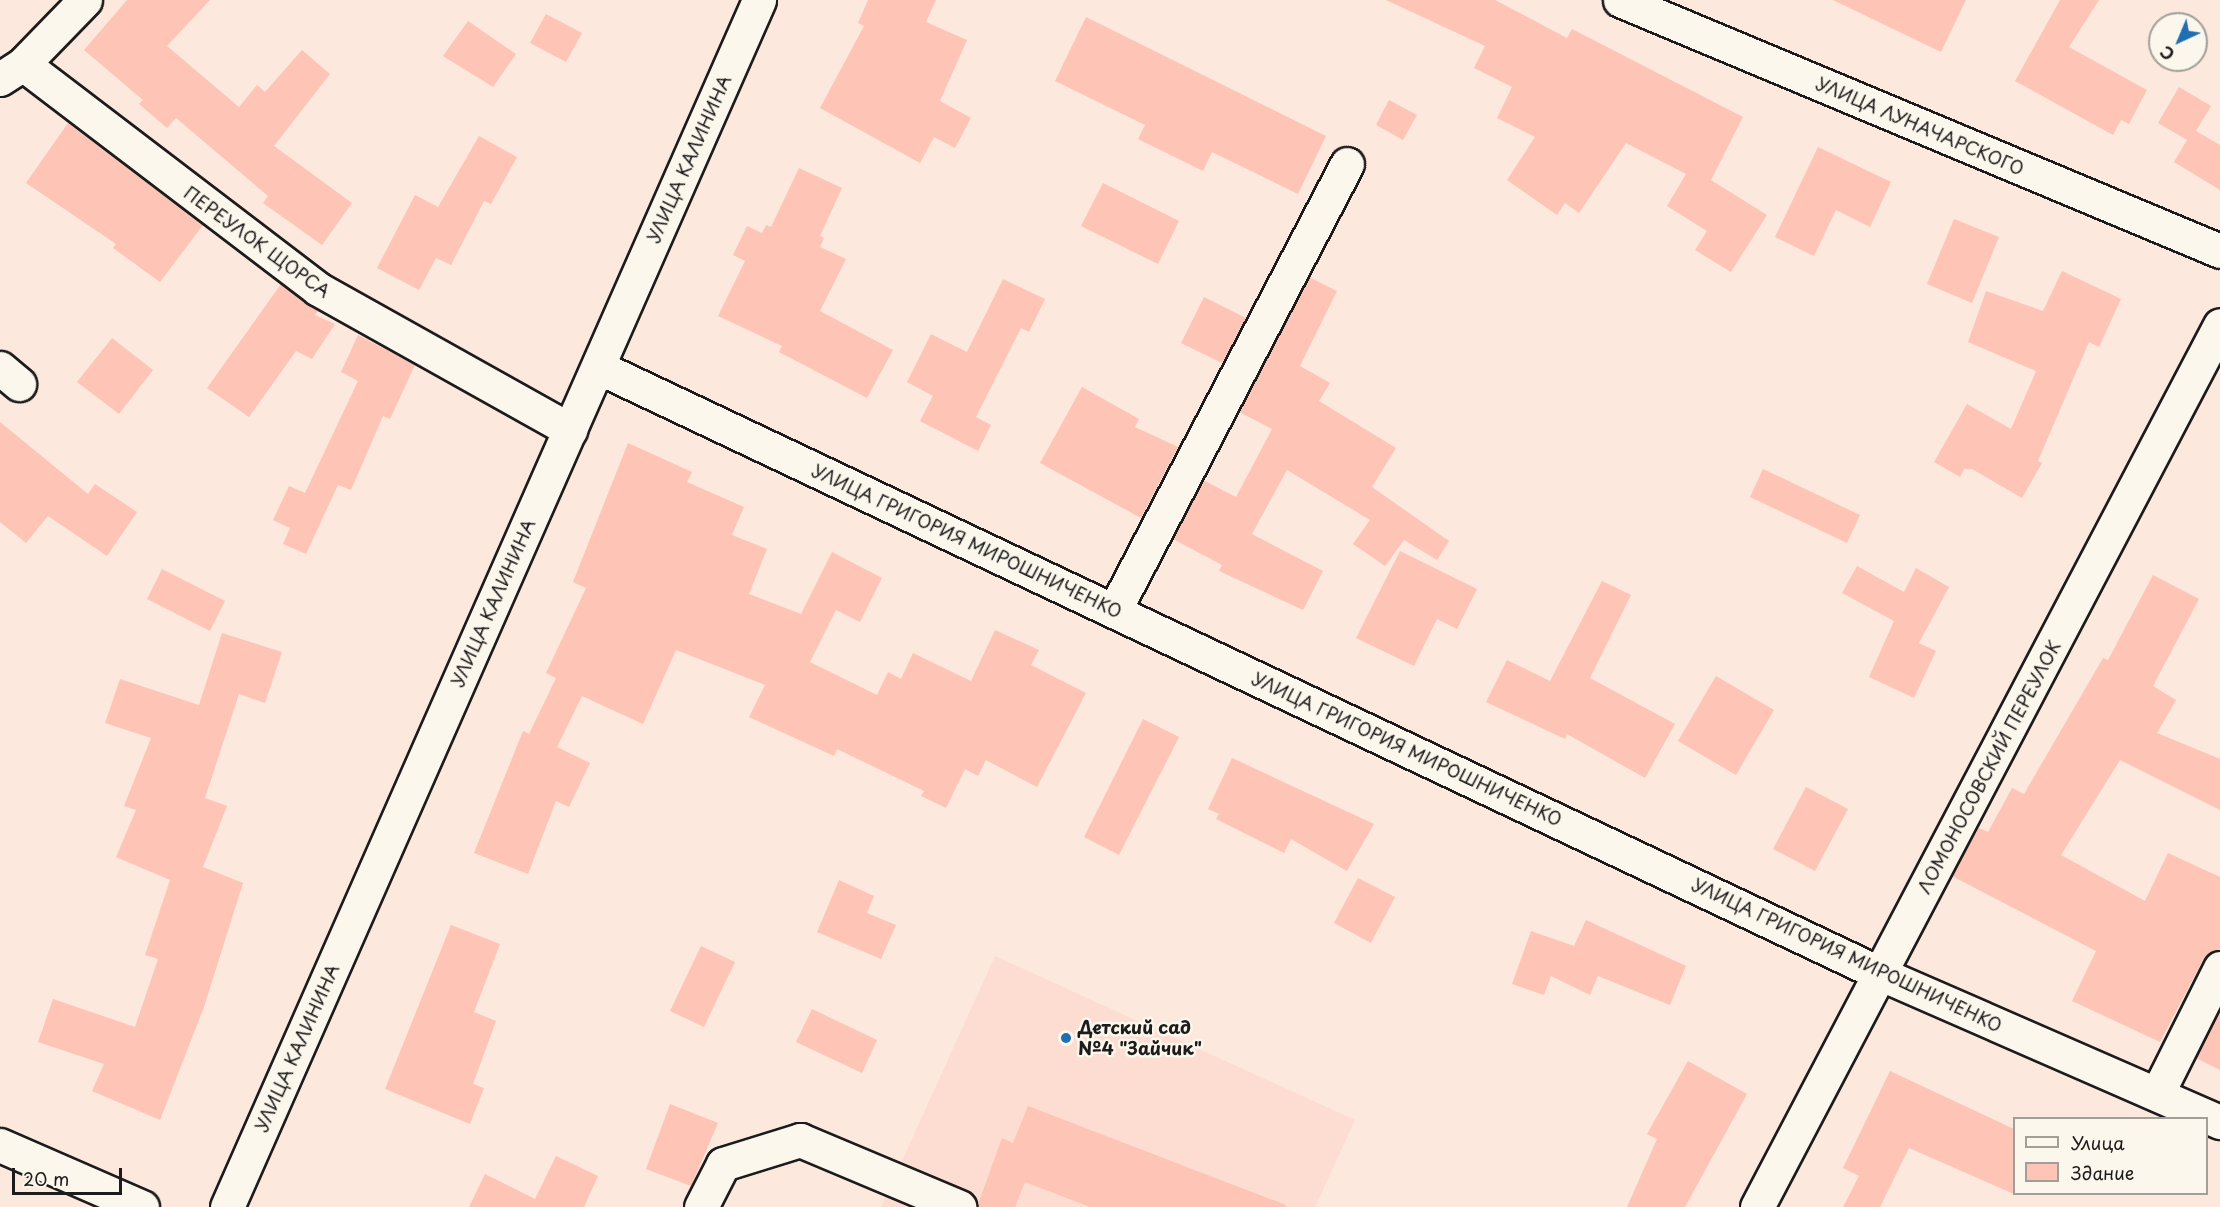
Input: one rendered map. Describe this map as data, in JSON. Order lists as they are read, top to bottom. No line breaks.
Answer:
{"streets":{"street":["УЛИЦА ЛУНАЧАРСКОГО","УЛИЦА КАЛИНИНА","ПЕРЕУЛОК ЩОРСА","УЛИЦА ГРИГОРИЯ МИРОШНИЧЕНКО","ЛОМОНОСОВСКИЙ ПЕРЕУЛОК"]},"crossings":[["УЛИЦА КАЛИНИНА","ПЕРЕУЛОК ЩОРСА"],["УЛИЦА КАЛИНИНА","УЛИЦА ГРИГОРИЯ МИРОШНИЧЕНКО"],["УЛИЦА ГРИГОРИЯ МИРОШНИЧЕНКО","ЛОМОНОСОВСКИЙ ПЕРЕУЛОК"]],"places":["Детский сад №4 \"Зайчик\""],"legend":["Улица","Здание"],"scale_bar":"20 m","north":"bottom left"}
